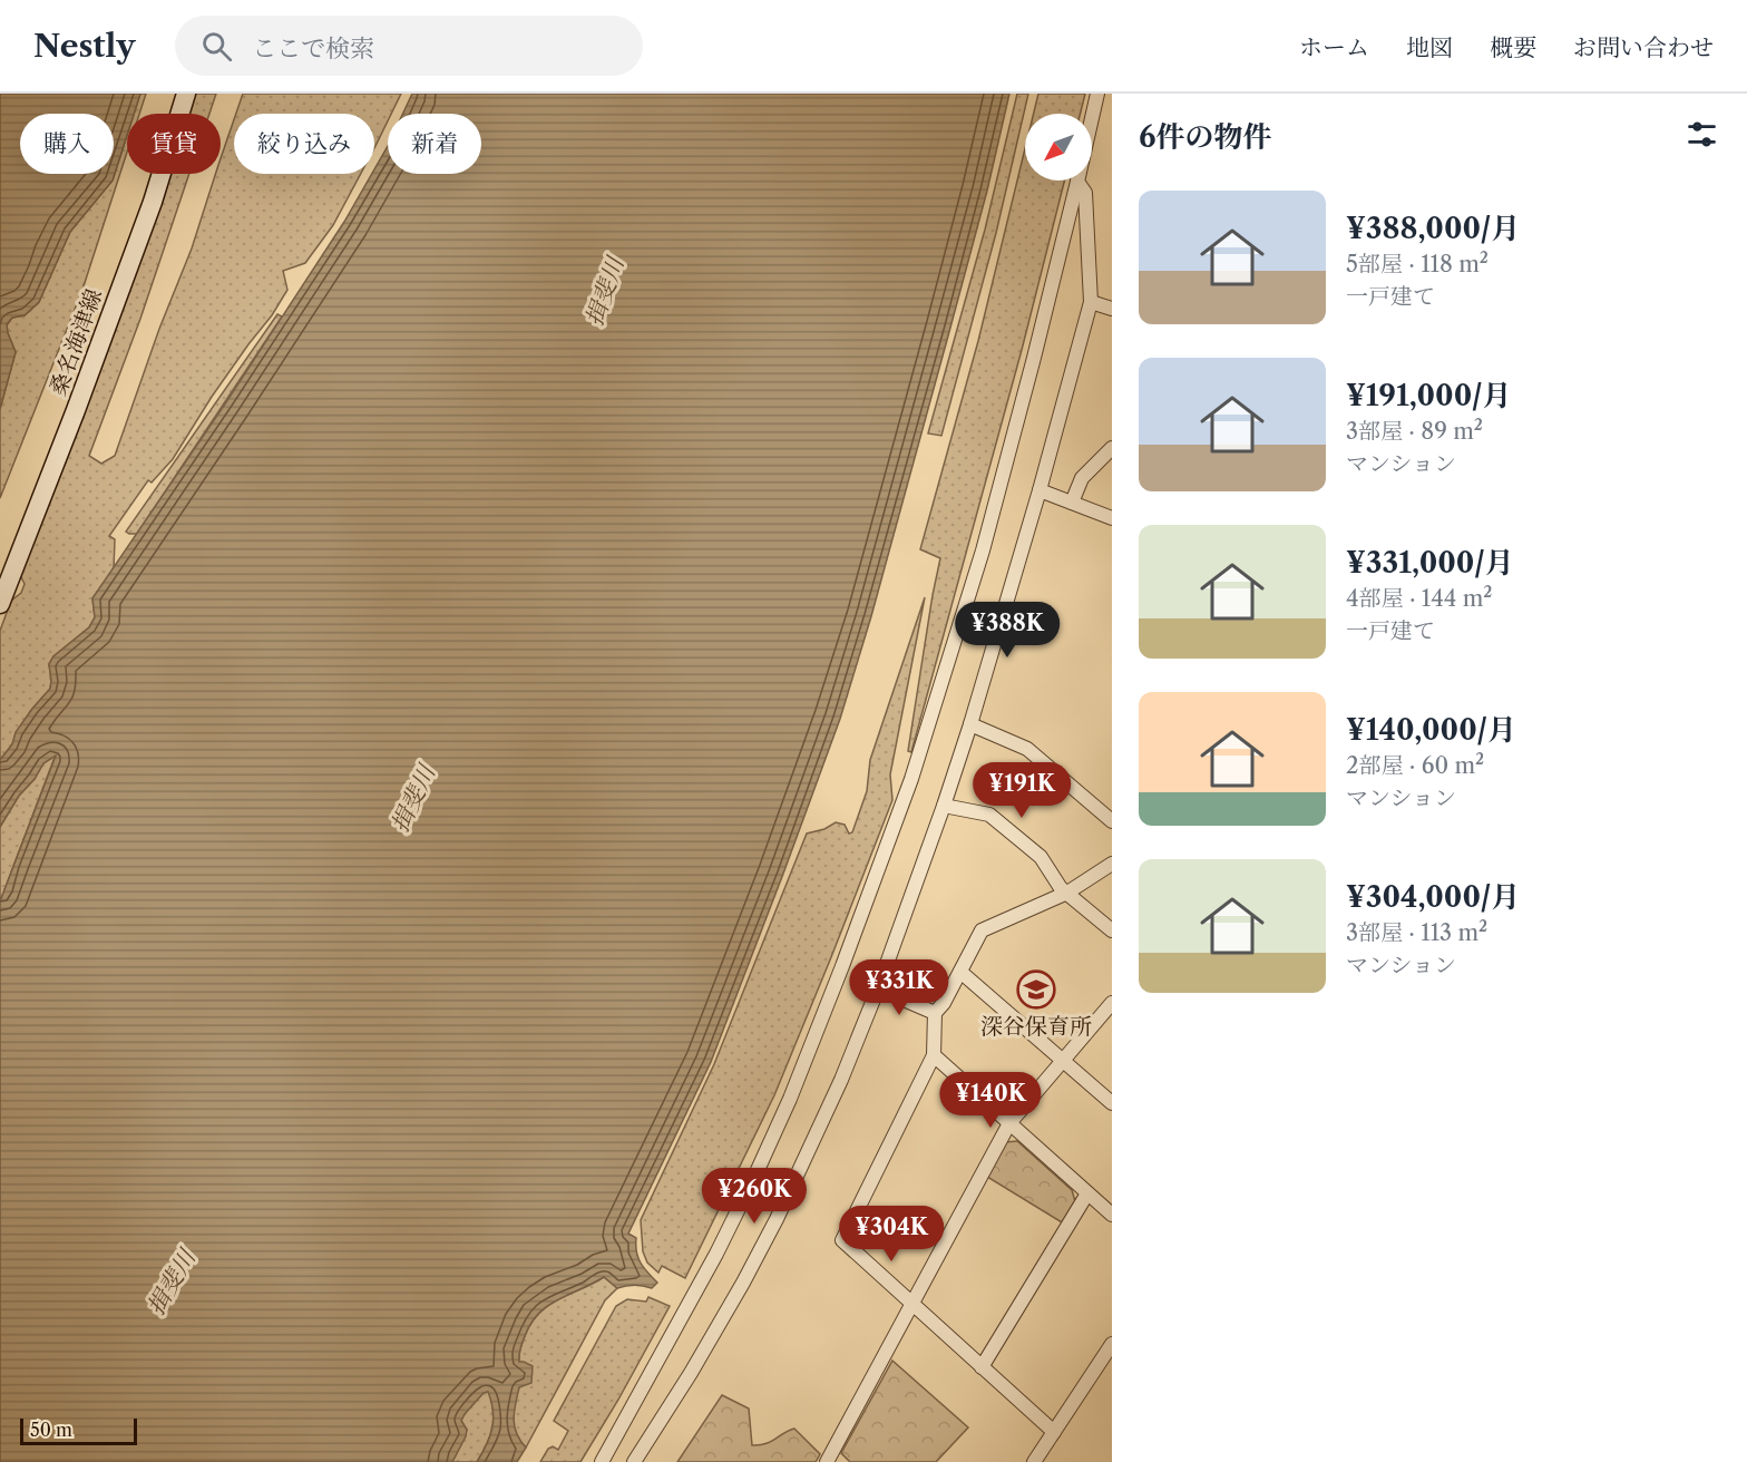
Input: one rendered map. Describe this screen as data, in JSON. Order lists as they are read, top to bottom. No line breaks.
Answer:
{"streets":{"main road":["桑名海津線"]},"water":["揖斐川"],"places":{"school or university":["深谷保育所"]},"scale_bar":"50 m","north":"bottom left","page":{"header":"Nestly","search":"ここで検索","nav":["ホーム","地図","概要","お問い合わせ"],"heading":"6件の物件","chip":["購入","賃貸","絞り込み","新着"],"list":[{"name":"¥388,000/月","note":"5部屋 · 118 m² · 一戸建て"},{"name":"¥191,000/月","note":"3部屋 · 89 m² · マンション"},{"name":"¥331,000/月","note":"4部屋 · 144 m² · 一戸建て"},{"name":"¥140,000/月","note":"2部屋 · 60 m² · マンション"},{"name":"¥304,000/月","note":"3部屋 · 113 m² · マンション"}],"price":["¥388K","¥191K","¥331K","¥140K","¥260K","¥304K"],"scale":"50 m"}}
